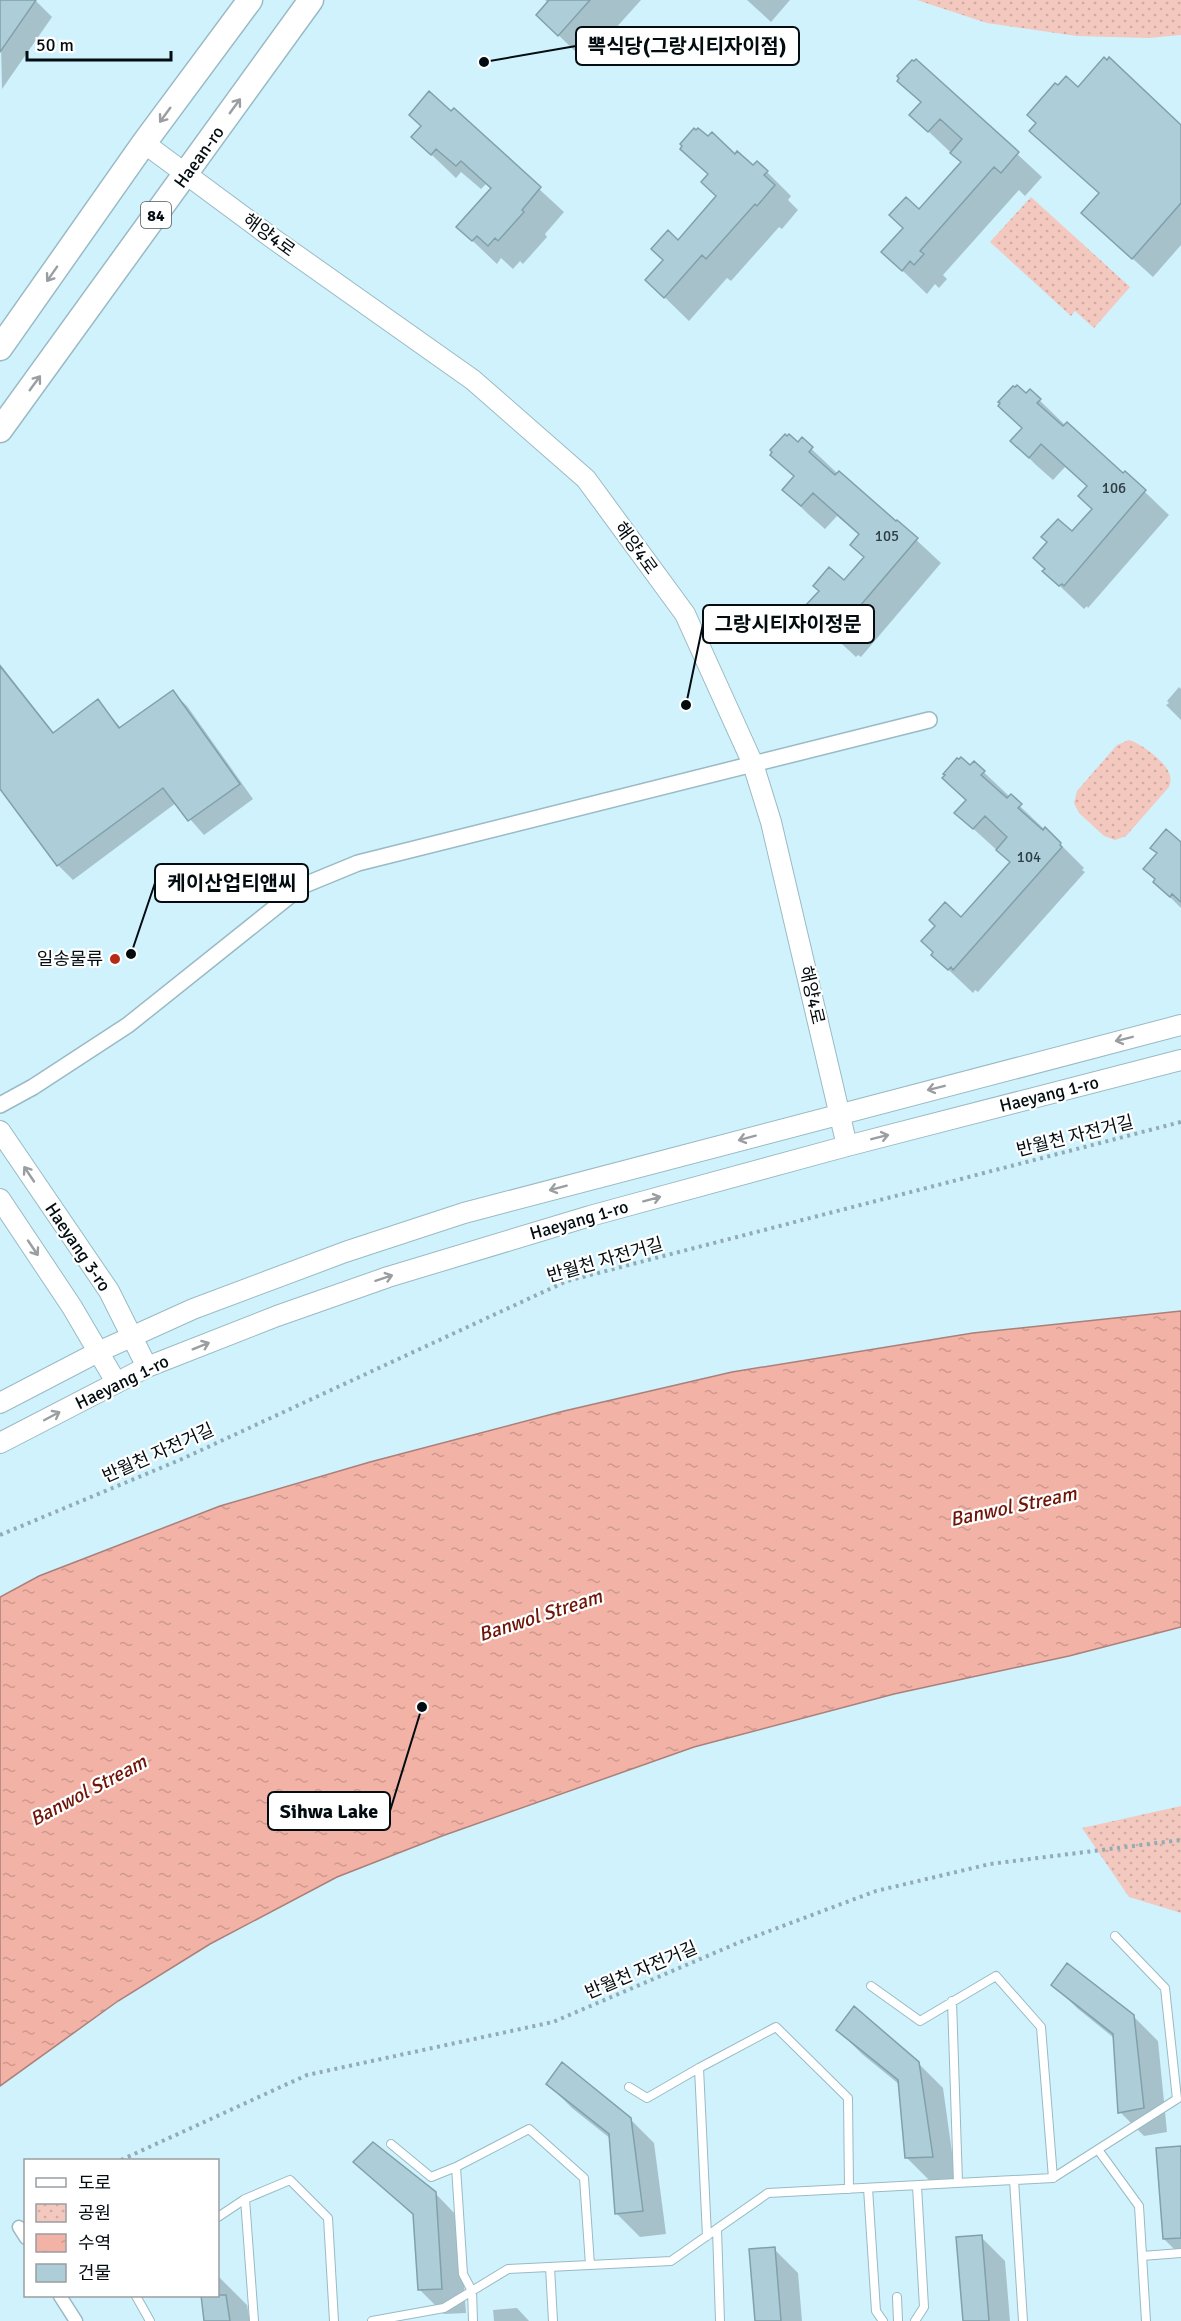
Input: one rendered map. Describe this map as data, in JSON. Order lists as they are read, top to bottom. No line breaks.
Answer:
{"streets":{"main road":["Haean-ro","84"],"street":["해양4로","Haeyang 1-ro","Haeyang 3-ro"],"path":["반월천 자전거길"]},"crossings":[["Haean-ro","해양4로"],["해양4로","Haeyang 1-ro"],["Haeyang 1-ro","Haeyang 3-ro"]],"water":["Banwol Stream"],"places":["뽁식당(그랑시티자이점)","그랑시티자이정문","케이산업티앤씨","일송물류","Sihwa Lake"],"house_numbers":["106","105","104"],"legend":["도로","공원","수역","건물"],"scale_bar":"50 m"}
